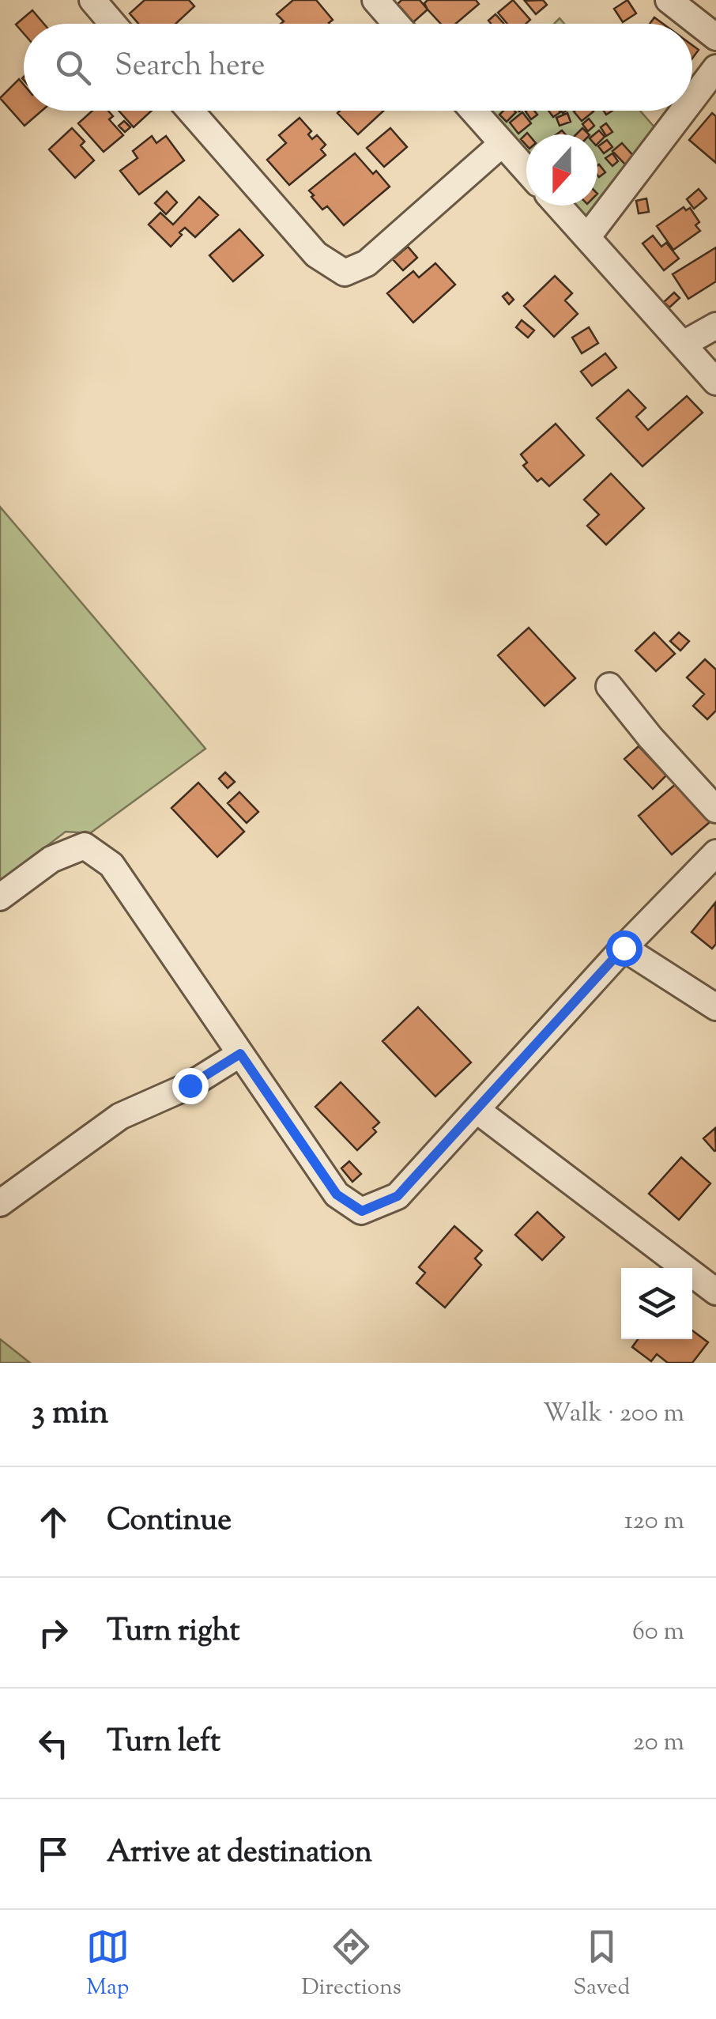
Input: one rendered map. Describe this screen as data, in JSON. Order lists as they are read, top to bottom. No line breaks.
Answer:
{"north":"bottom","page":{"search":"Search here","heading":["3 min","Walk · 200 m"],"list":[["Continue","120 m"],["Turn right","60 m"],["Turn left","20 m"],"Arrive at destination"],"nav":["Map","Directions","Saved"]}}
